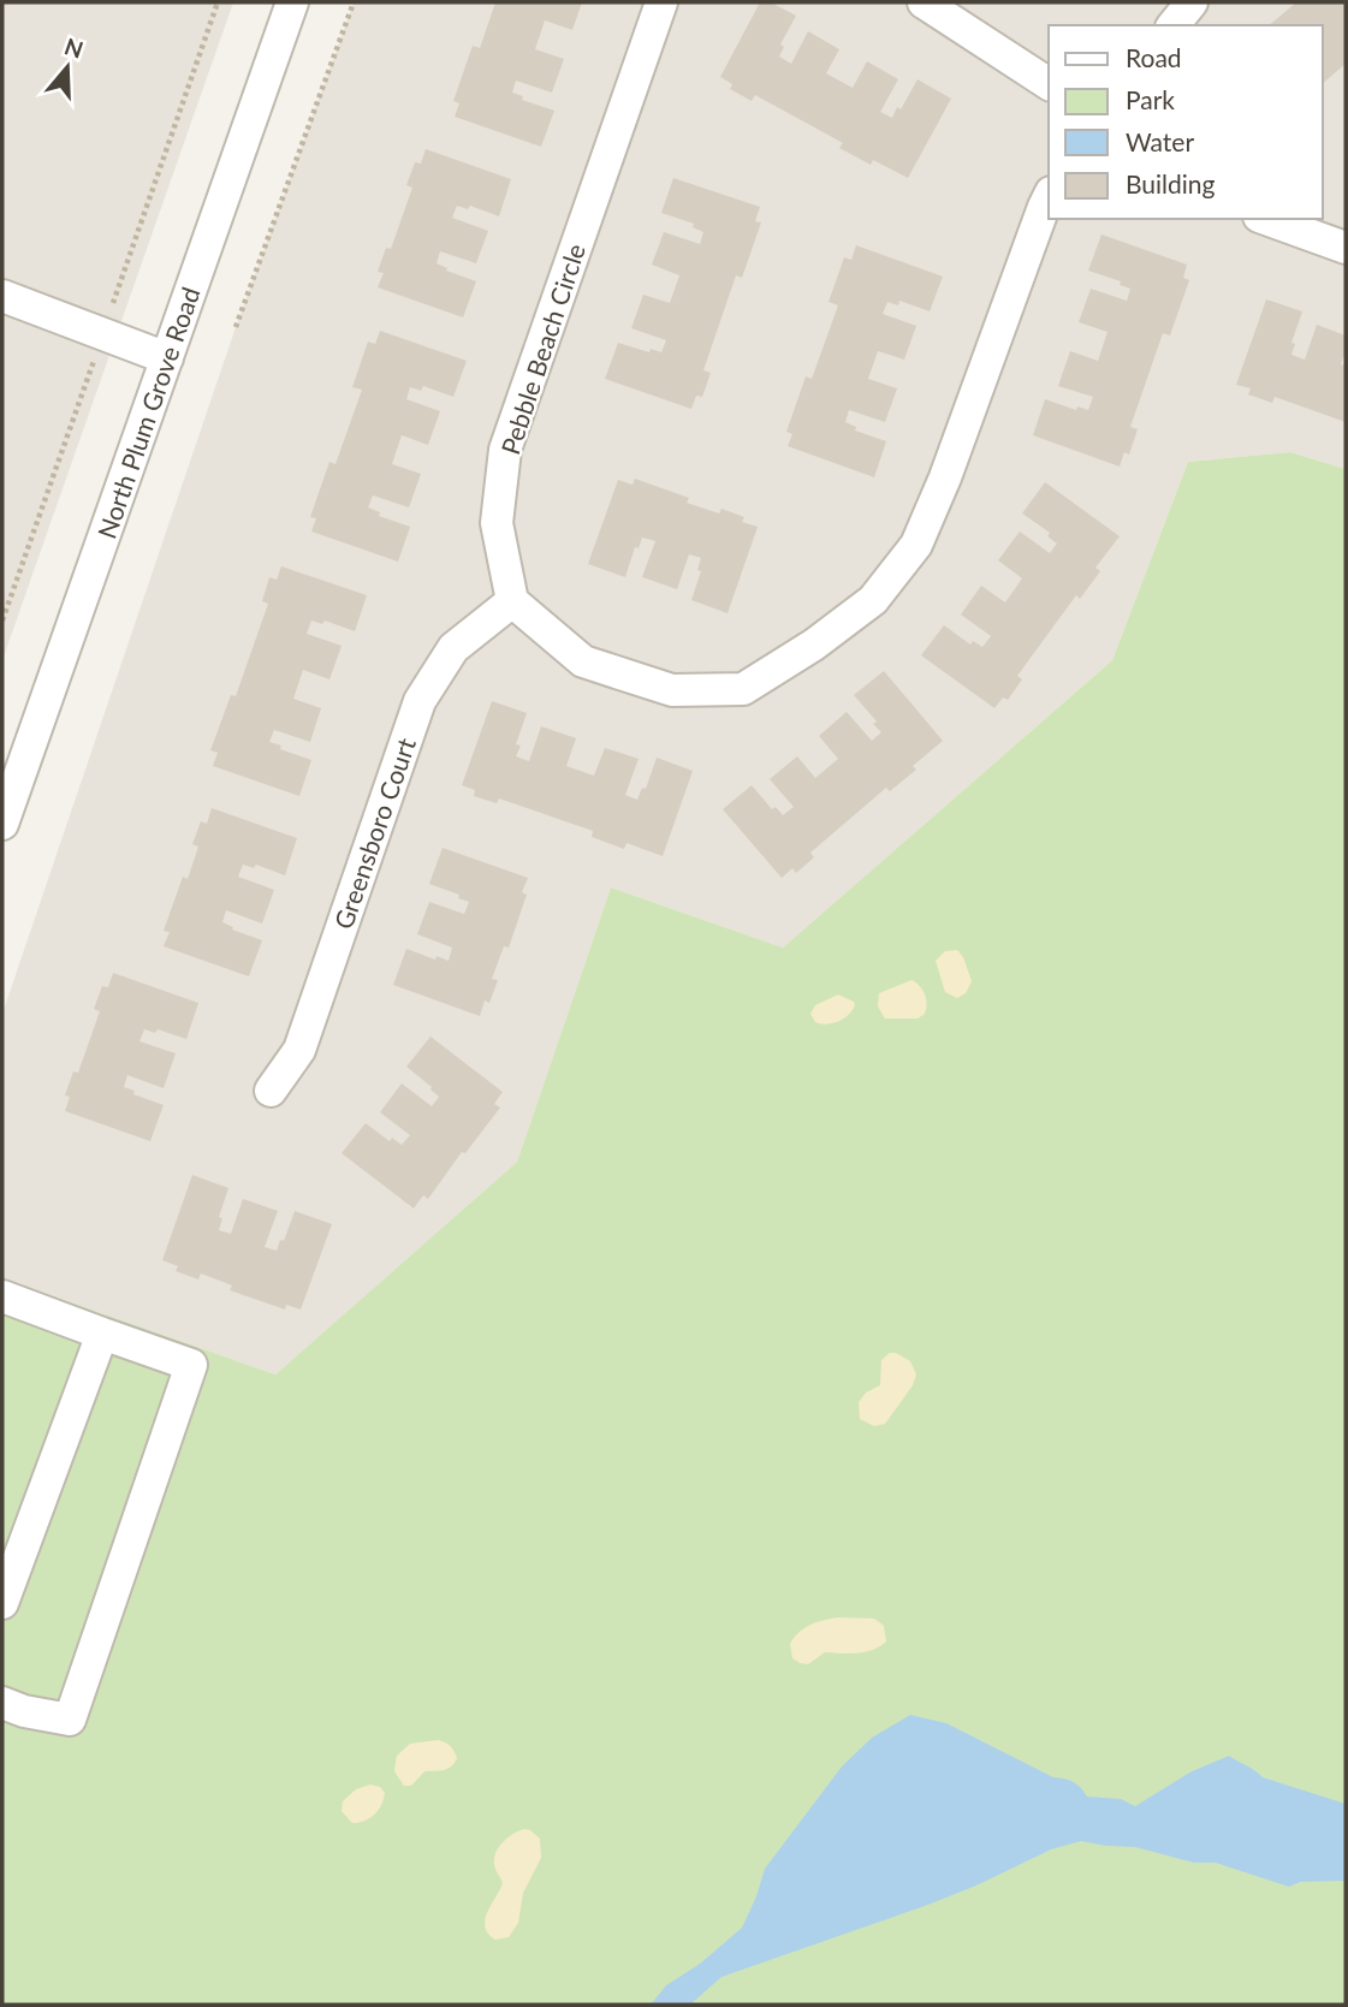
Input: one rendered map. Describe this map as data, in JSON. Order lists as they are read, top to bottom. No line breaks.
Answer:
{"streets":{"street":["Pebble Beach Circle","North Plum Grove Road","Greensboro Court"]},"crossings":[["Pebble Beach Circle","Greensboro Court"]],"legend":["Road","Park","Water","Building"],"north":"top"}
